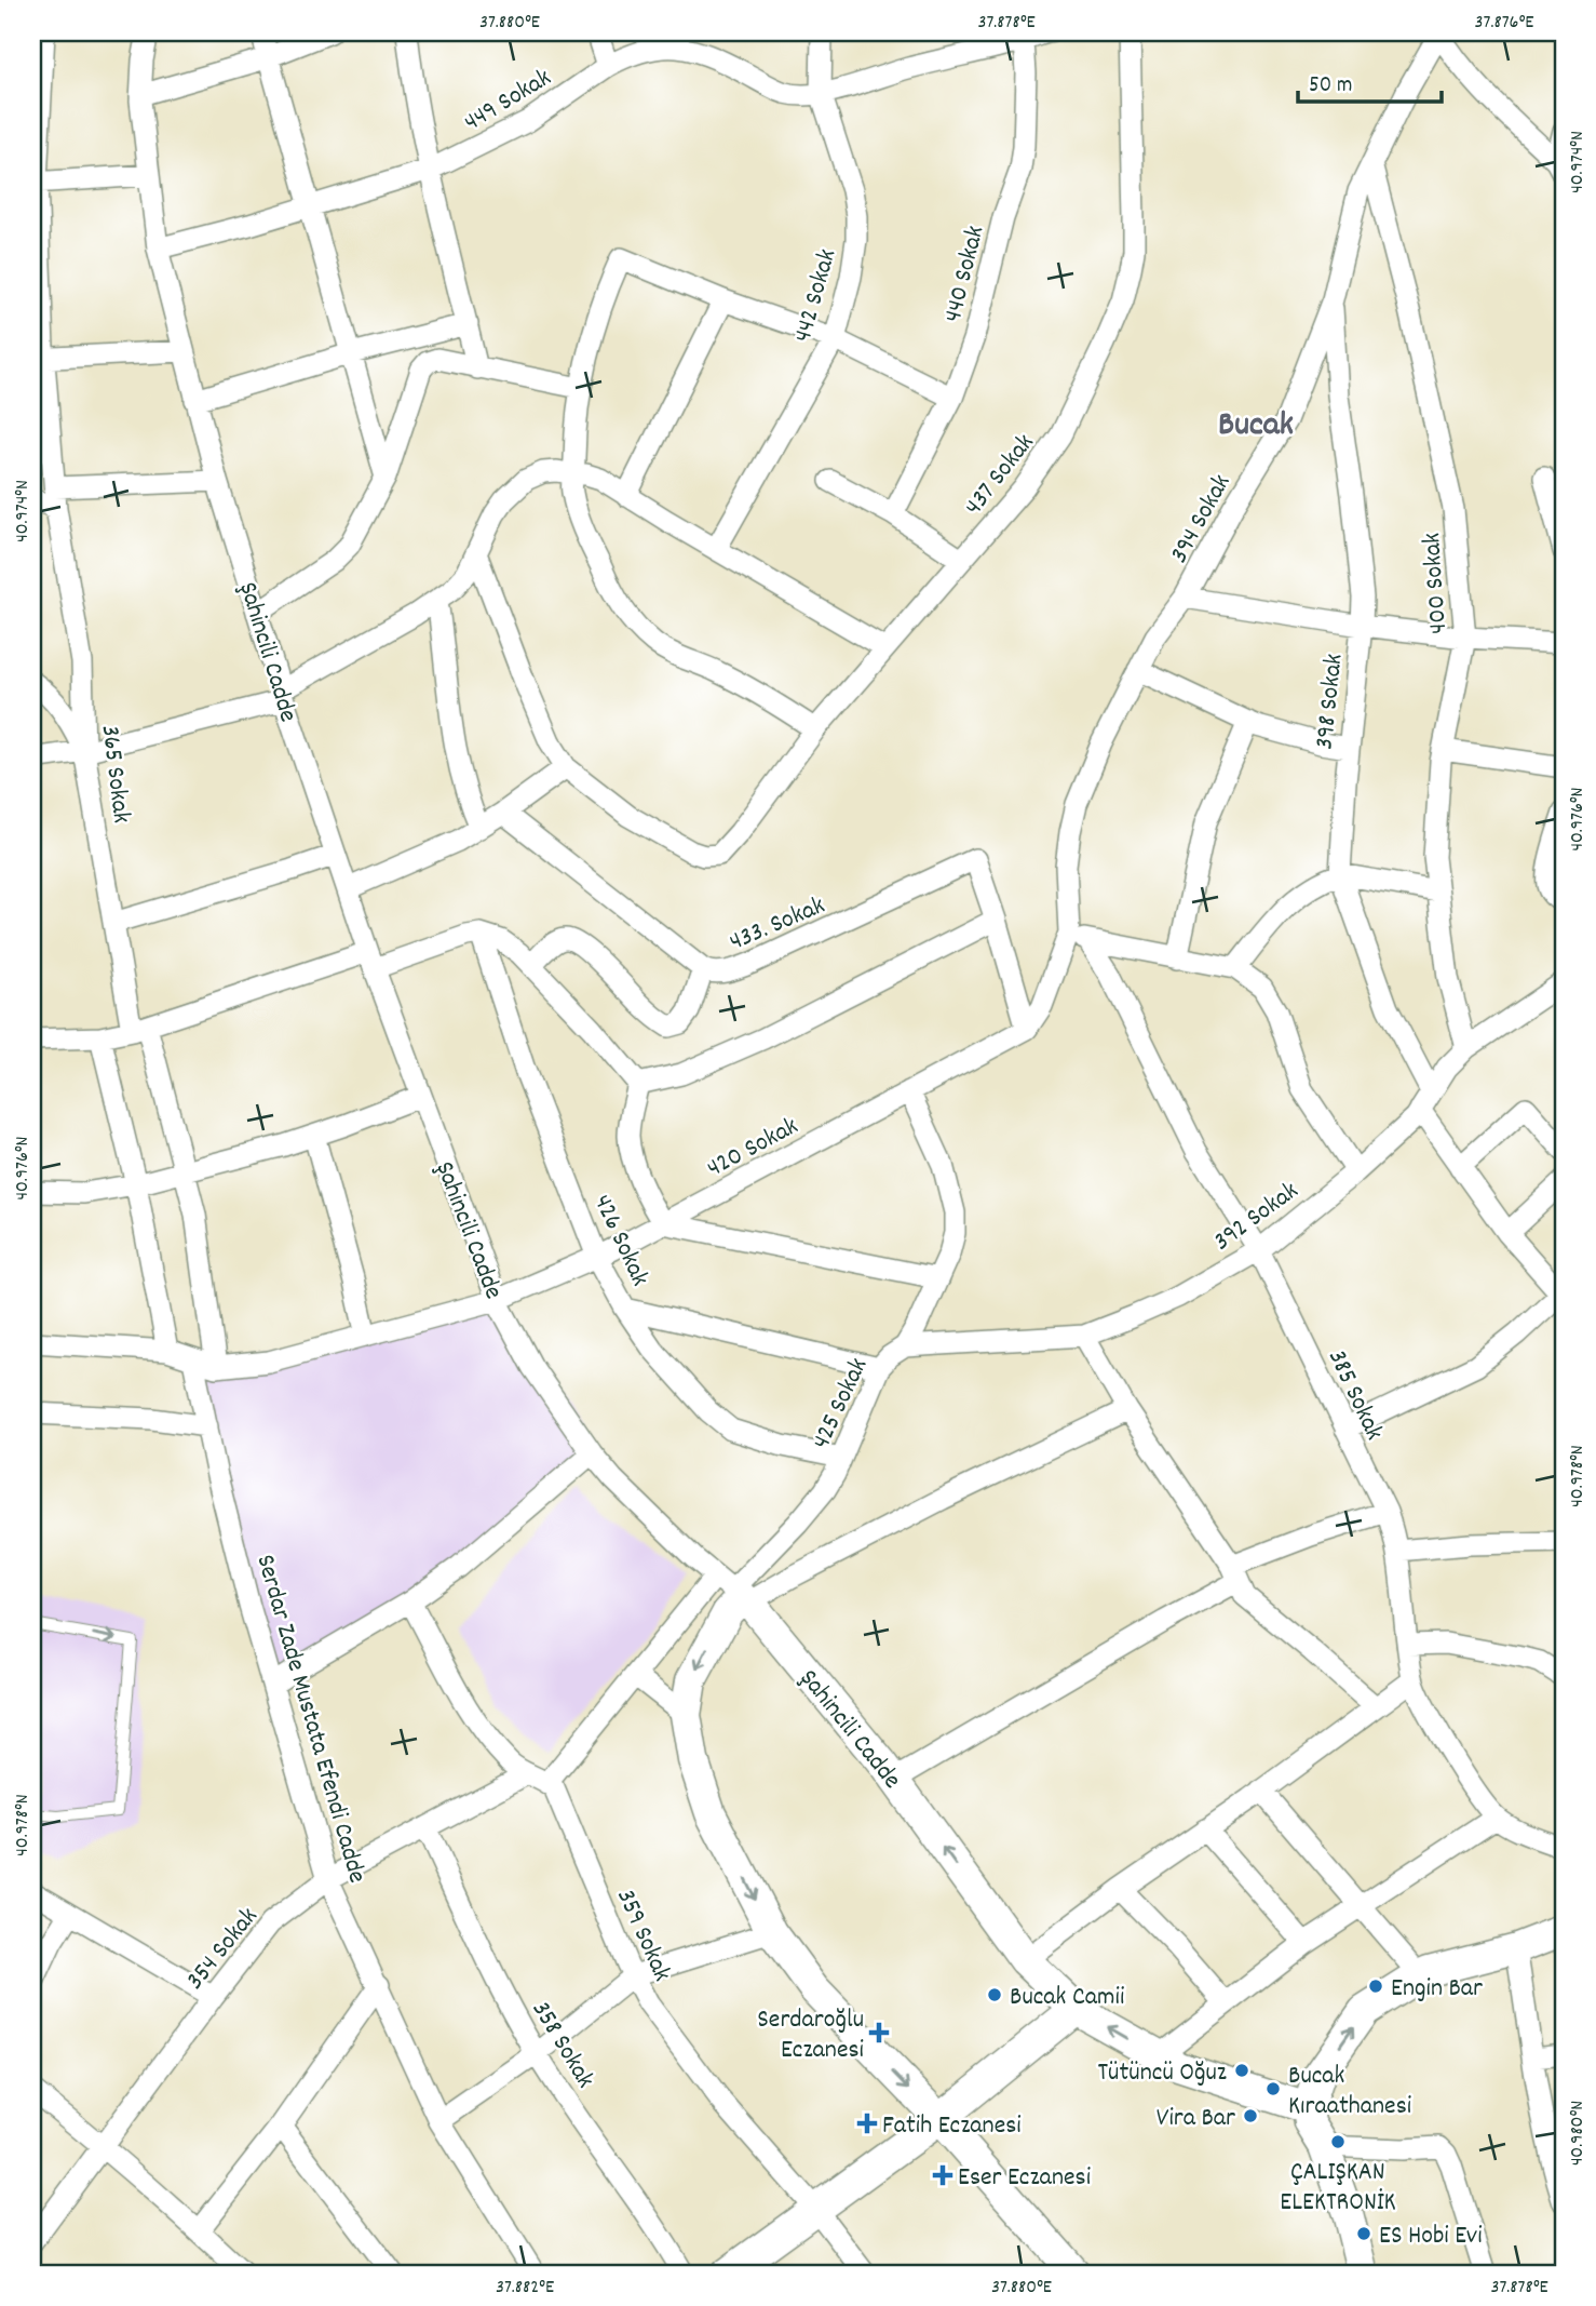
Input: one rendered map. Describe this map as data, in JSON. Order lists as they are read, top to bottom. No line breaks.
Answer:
{"streets":{"street":["449 Sokak","440 Sokak","442 Sokak","437 Sokak","394 Sokak","400 Sokak","Şahincili Cadde","398 Sokak","365 Sokak","433. Sokak","420 Sokak","392 Sokak","426 Sokak","385 Sokak","425 Sokak","Serdar Zade Mustata Efendi Cadde","359 Sokak","354 Sokak","358 Sokak"]},"crossings":[["449 Sokak","440 Sokak"],["449 Sokak","442 Sokak"],["449 Sokak","Şahincili Cadde"],["394 Sokak","400 Sokak"],["394 Sokak","398 Sokak"],["394 Sokak","420 Sokak"],["400 Sokak","392 Sokak"],["Şahincili Cadde","420 Sokak"],["Şahincili Cadde","425 Sokak"],["398 Sokak","392 Sokak"],["365 Sokak","420 Sokak"],["420 Sokak","426 Sokak"],["420 Sokak","425 Sokak"],["392 Sokak","385 Sokak"],["392 Sokak","425 Sokak"],["426 Sokak","425 Sokak"],["Serdar Zade Mustata Efendi Cadde","354 Sokak"],["354 Sokak","358 Sokak"]],"districts":["Bucak"],"places":{"other":["Engin Bar","Bucak Camii","Tütüncü Oğuz","Bucak Kıraathanesi","Vira Bar","ÇALIŞKAN ELEKTRONİK","ES Hobi Evi"],"health":["Serdaroğlu Eczanesi","Fatih Eczanesi","Eser Eczanesi"]},"scale_bar":"50 m","coordinates":["37.880°E","37.878°E","37.876°E","40.974°N","40.976°N","40.978°N","40.980°N","37.882°E"]}
